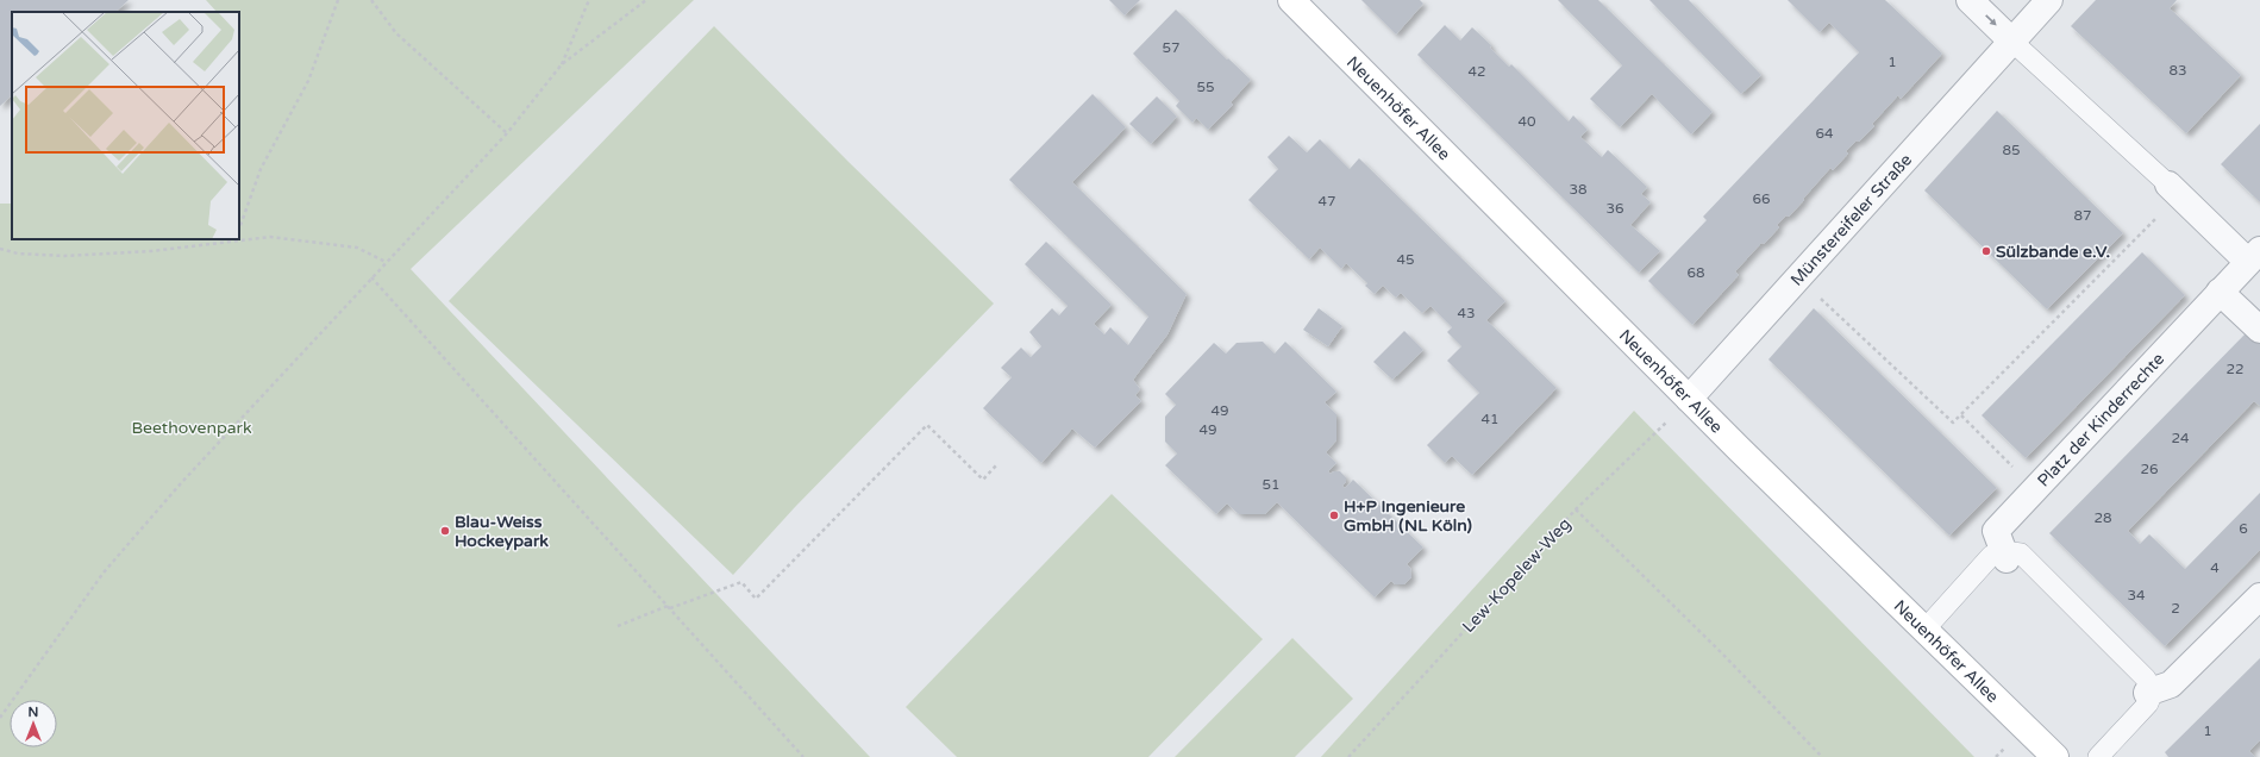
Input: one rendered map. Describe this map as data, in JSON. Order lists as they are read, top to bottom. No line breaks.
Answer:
{"streets":{"street":["Neuenhöfer Allee","Münstereifeler Straße","Platz der Kinderrechte"],"path":["Lew-Kopelew-Weg"]},"crossings":[["Neuenhöfer Allee","Münstereifeler Straße"],["Neuenhöfer Allee","Lew-Kopelew-Weg"],["Münstereifeler Straße","Lew-Kopelew-Weg"]],"parks":["Beethovenpark"],"places":["Sülzbande e.V.","H+P Ingenieure GmbH (NL Köln)","Blau-Weiss Hockeypark"],"house_numbers":["57","1","83","42","55","40","64","85","38","66","47","36","87","45","68","43","22","49","41","49","24","26","51","28","6","4","34","2","1"],"north":"top"}
